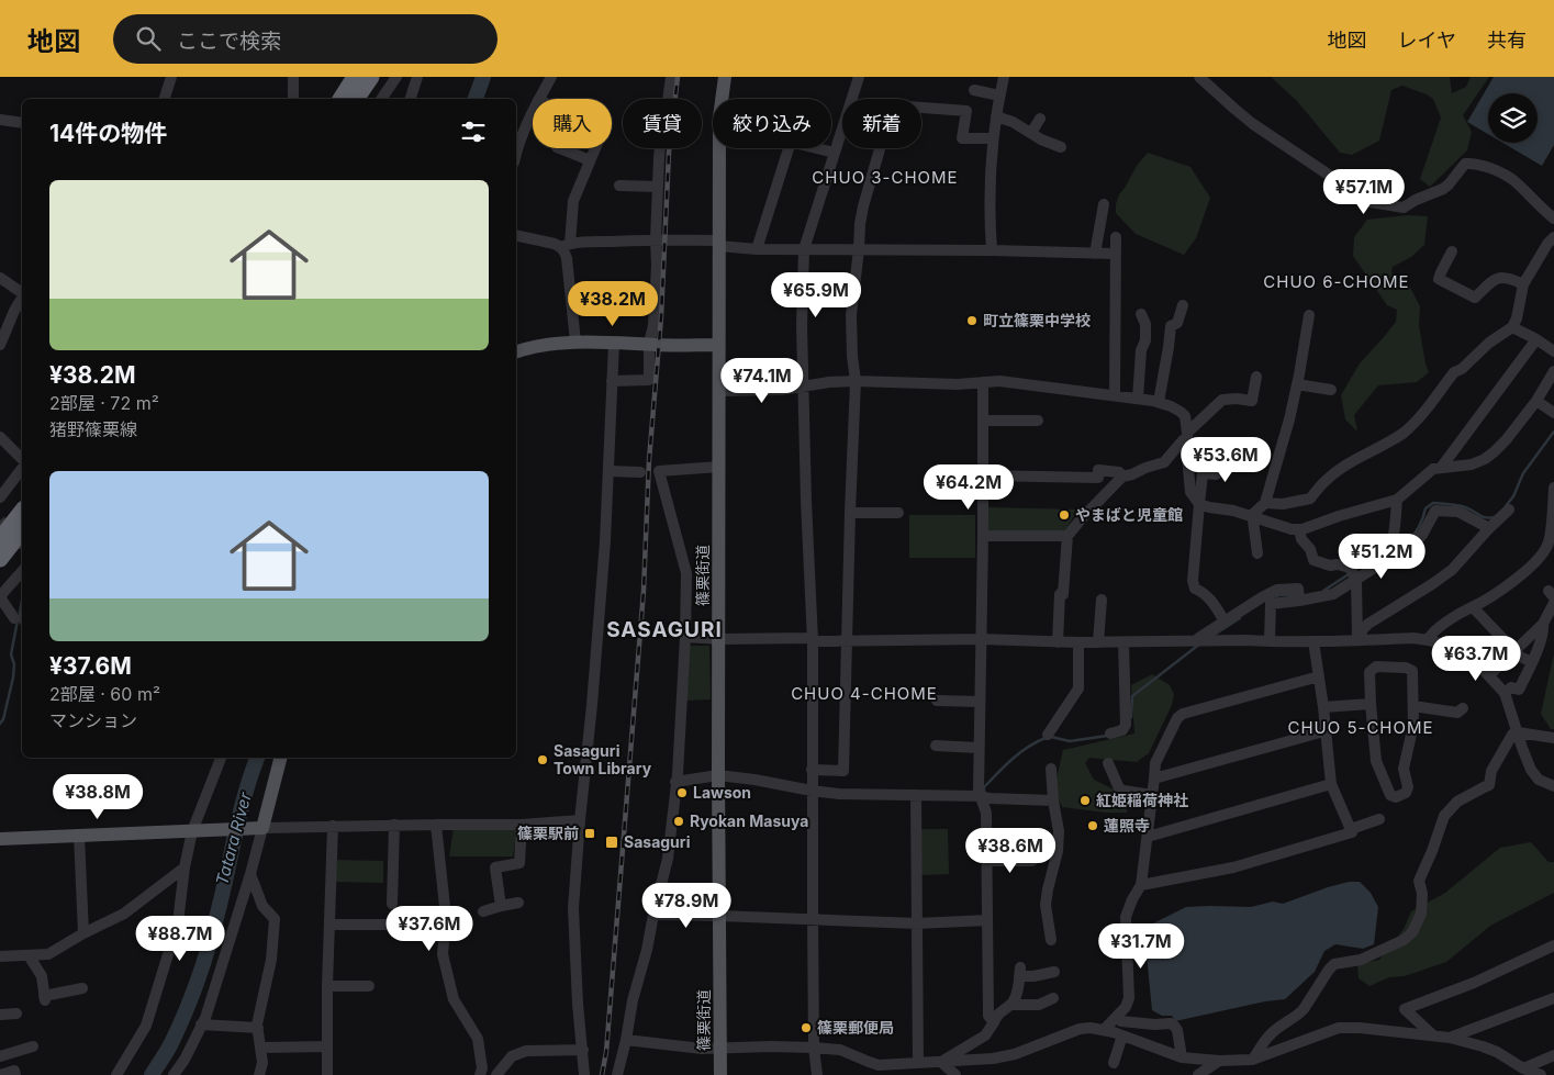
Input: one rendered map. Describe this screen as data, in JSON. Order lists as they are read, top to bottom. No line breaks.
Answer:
{"streets":{"main road":["篠栗街道"]},"districts":["CHUO 3-CHOME","CHUO 6-CHOME","SASAGURI","CHUO 4-CHOME","CHUO 5-CHOME"],"water":["Tatara River"],"places":{"other":["町立篠栗中学校","やまばと児童館","Sasaguri Town Library","Lawson","紅姫稲荷神社","Ryokan Masuya","蓮照寺","篠栗郵便局"],"transit":["篠栗駅前","Sasaguri"]},"page":{"header":"地図","search":"ここで検索","nav":["地図","レイヤ","共有"],"chip":["購入","賃貸","絞り込み","新着"],"heading":"14件の物件","list":[{"name":"¥38.2M","note":"2部屋 · 72 m² · 猪野篠栗線"},{"name":"¥37.6M","note":"2部屋 · 60 m² · マンション"}],"price":["¥57.1M","¥65.9M","¥38.2M","¥74.1M","¥53.6M","¥64.2M","¥51.2M","¥63.7M","¥38.8M","¥38.6M","¥78.9M","¥37.6M","¥88.7M","¥31.7M"]}}
